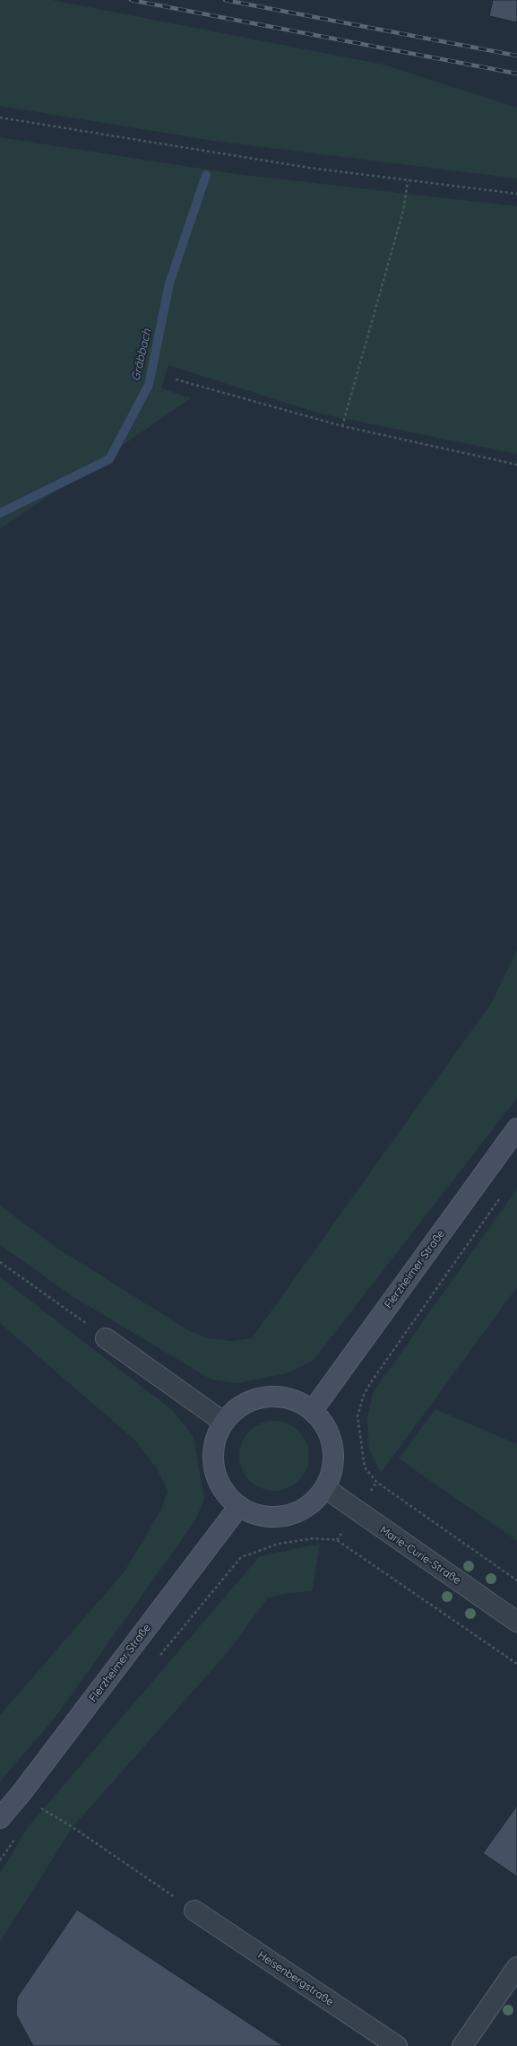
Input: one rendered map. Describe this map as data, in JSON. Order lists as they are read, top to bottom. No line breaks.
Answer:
{"streets":{"main road":["Flerzheimer Straße"],"street":["Marie-Curie-Straße","Heisenbergstraße"]},"crossings":[["Flerzheimer Straße","Marie-Curie-Straße"]],"water":["Gräbbach"]}
